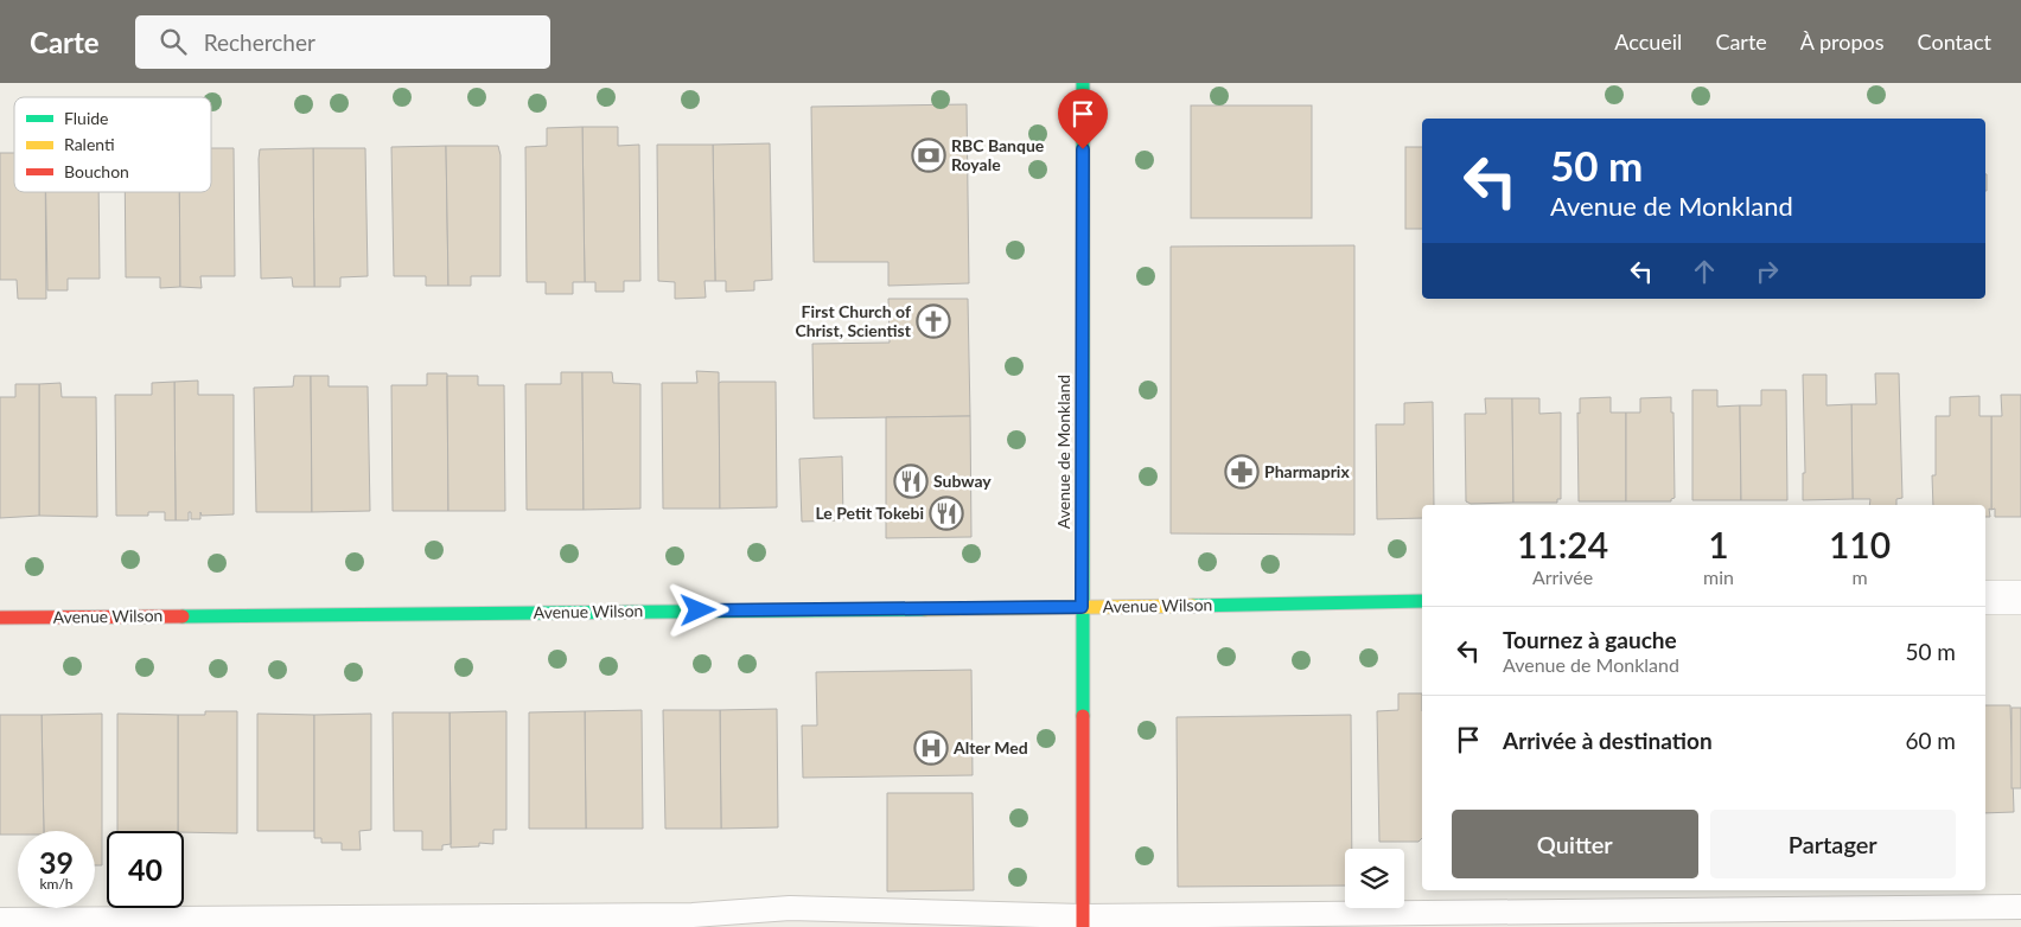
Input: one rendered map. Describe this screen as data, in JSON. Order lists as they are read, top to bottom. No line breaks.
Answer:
{"streets":{"street":["Avenue de Monkland","Avenue Wilson"]},"crossings":[["Avenue de Monkland","Avenue Wilson"]],"places":{"bank":["RBC Banque Royale"],"church":["First Church of Christ, Scientist"],"pharmacy":["Pharmaprix"],"restaurant":["Subway","Le Petit Tokebi"],"hospital":["Alter Med"]},"legend":["Fluide","Ralenti","Bouchon"],"page":{"header":"Carte","search":"Rechercher","nav":["Accueil","Carte","À propos","Contact"],"turn":["50 m","Avenue de Monkland"],"eta":["11:24","Arrivée","1","min","110","m"],"list":[{"name":"Tournez à gauche","note":"Avenue de Monkland","value":"50 m"},{"name":"Arrivée à destination","value":"60 m"}],"buttons":["Quitter","Partager"],"speed":"39 km/h","limit":"40"}}
